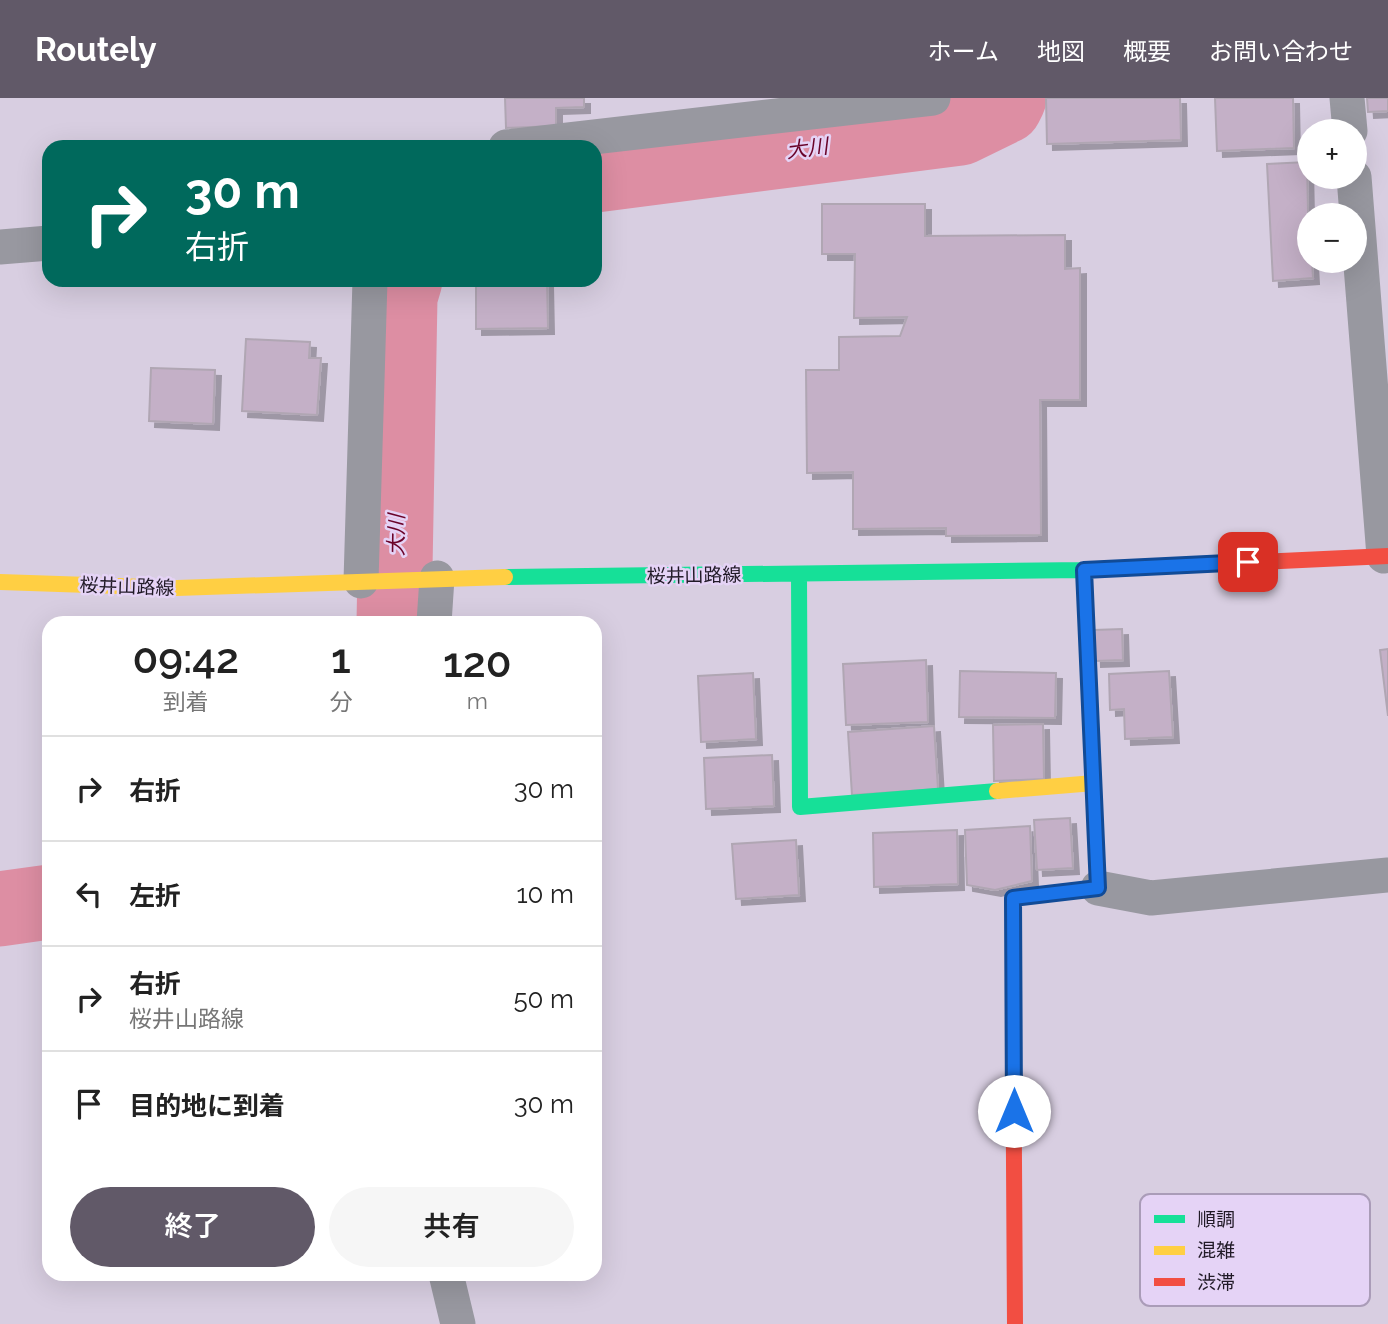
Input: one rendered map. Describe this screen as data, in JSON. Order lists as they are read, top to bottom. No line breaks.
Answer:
{"streets":{"main road":["桜井山路線"]},"water":["大川"],"legend":["順調","混雑","渋滞"],"page":{"header":"Routely","nav":["ホーム","地図","概要","お問い合わせ"],"map_buttons":["+","−"],"turn":["30 m","右折"],"eta":["09:42","到着","1","分","120","m"],"list":[{"name":"右折","value":"30 m"},{"name":"左折","value":"10 m"},{"name":"右折","note":"桜井山路線","value":"50 m"},{"name":"目的地に到着","value":"30 m"}],"buttons":["終了","共有"]}}
